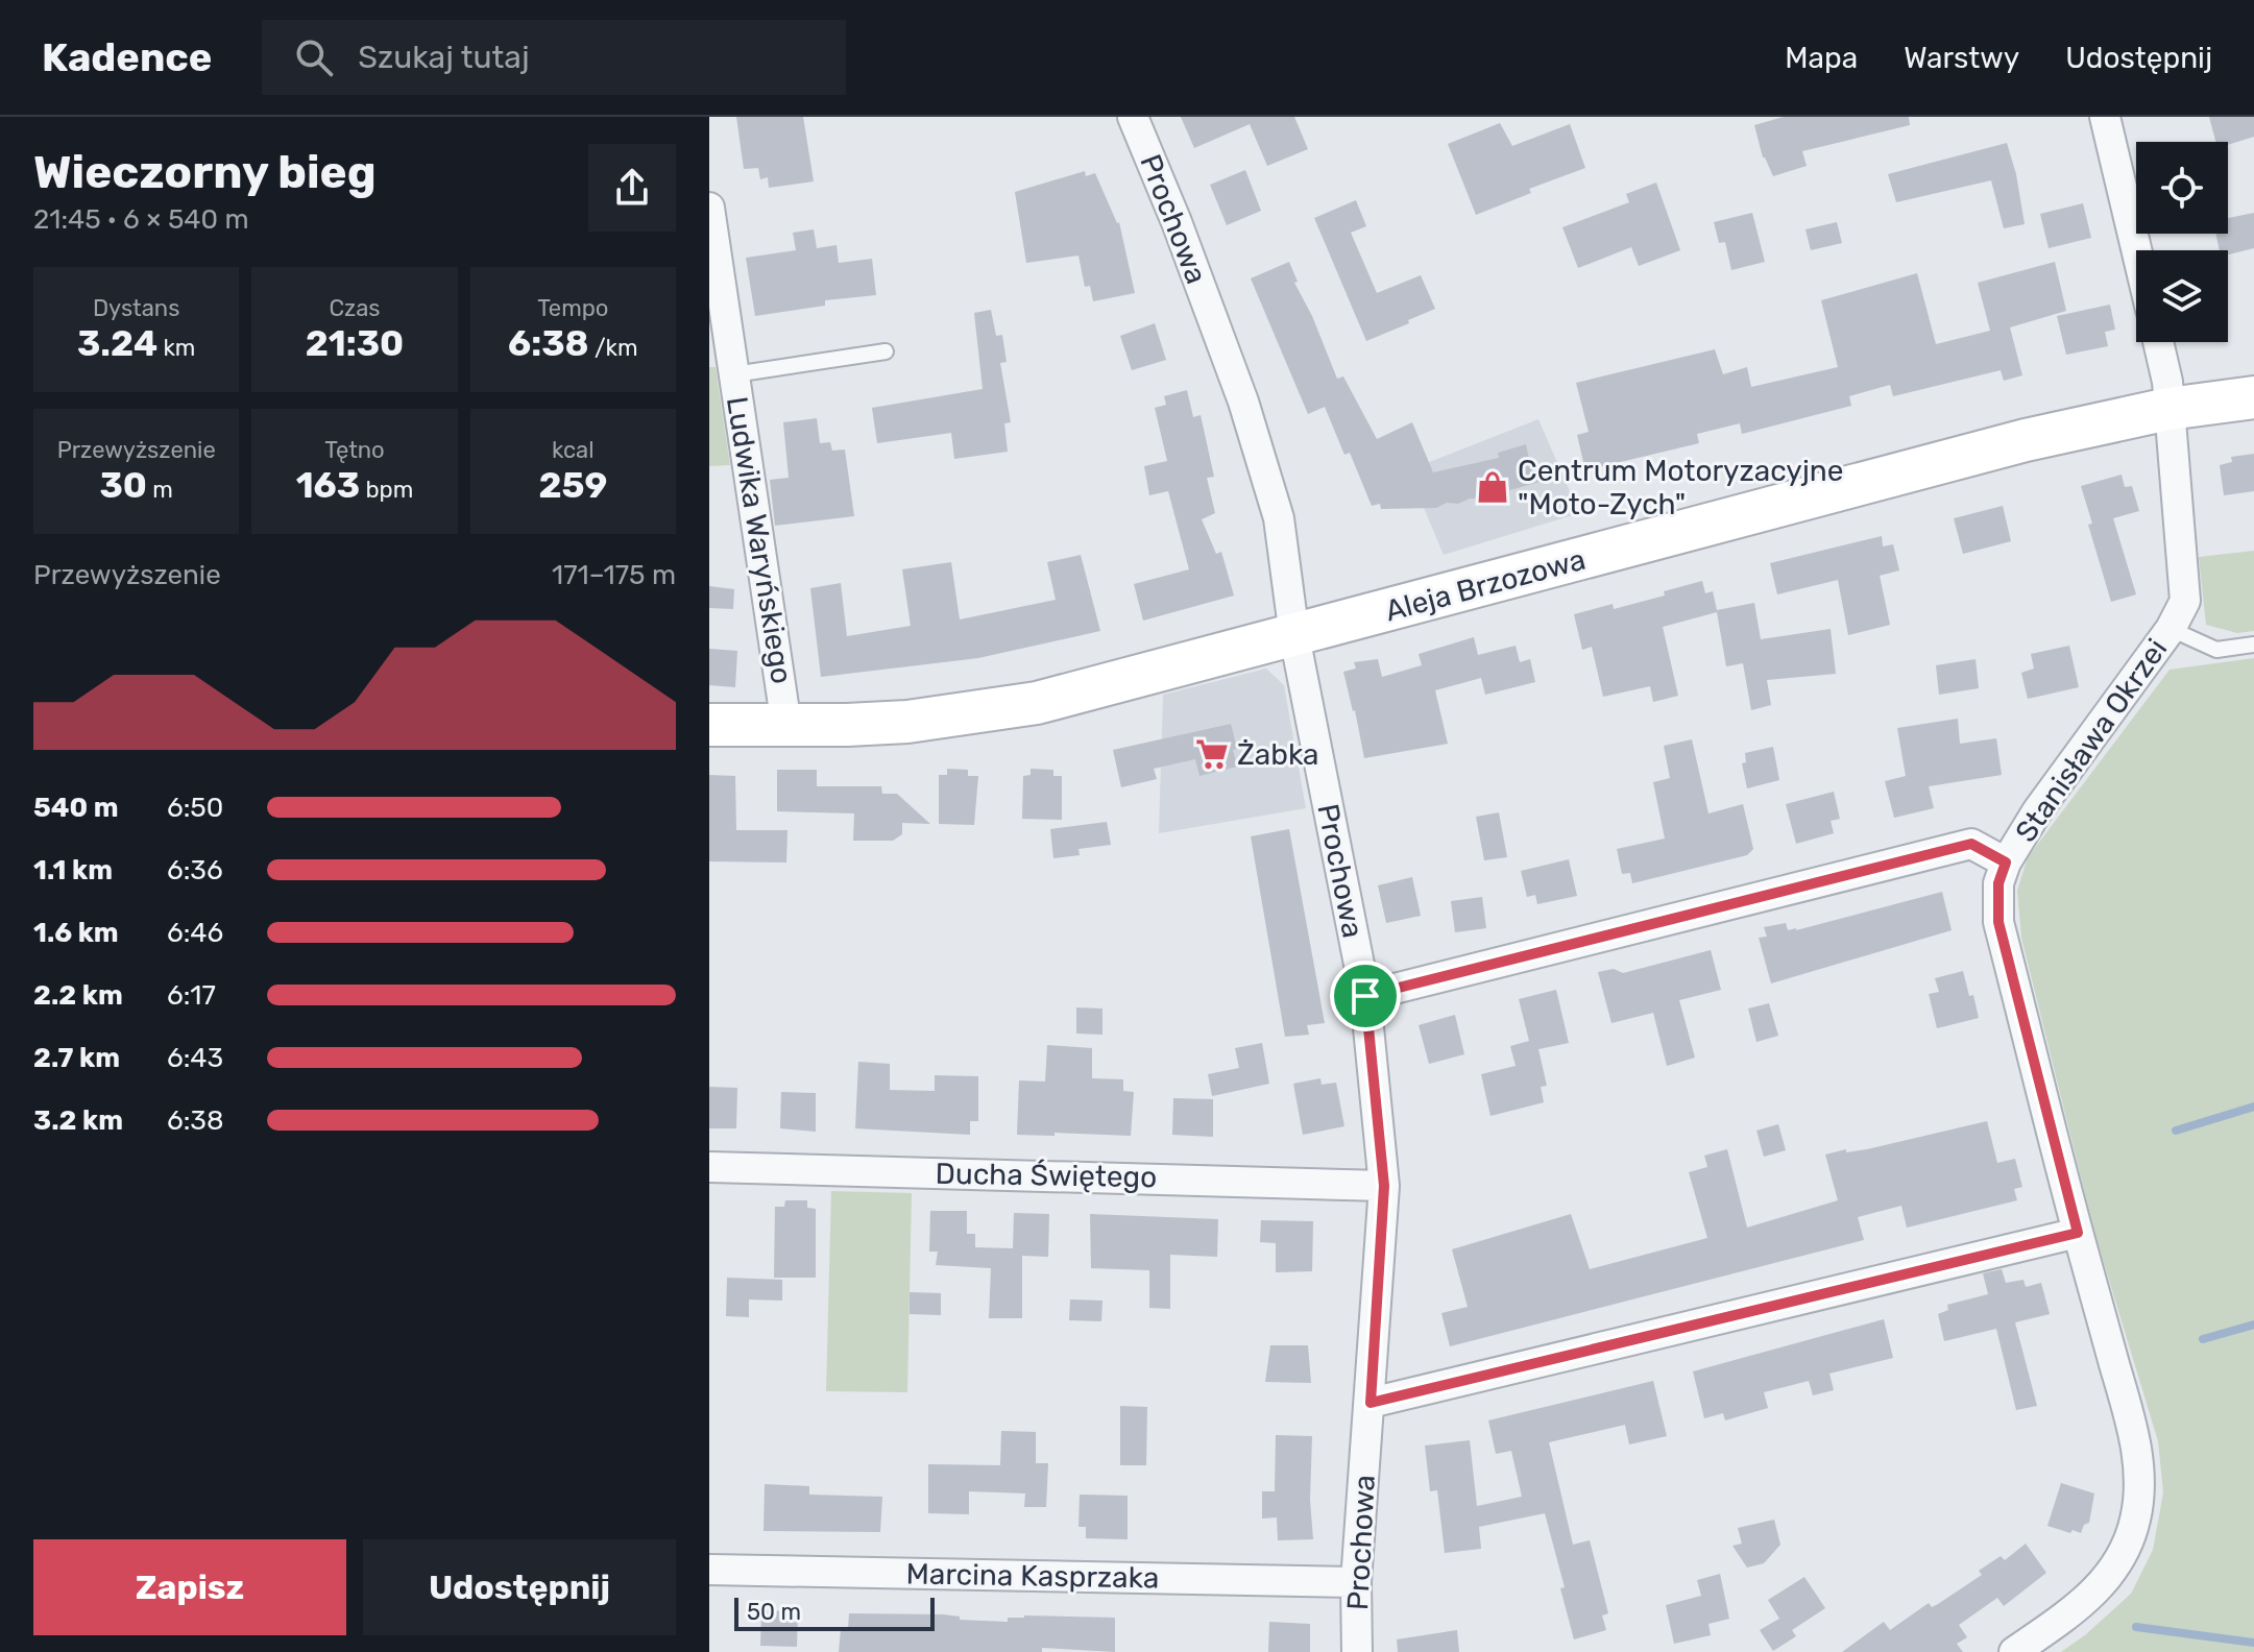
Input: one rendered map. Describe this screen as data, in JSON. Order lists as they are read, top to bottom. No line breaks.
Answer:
{"streets":{"street":["Prochowa","Ludwika Waryńskiego","Aleja Brzozowa","Stanisława Okrzei","Ducha Świętego","Marcina Kasprzaka"]},"crossings":[["Prochowa","Aleja Brzozowa"],["Prochowa","Stanisława Okrzei"],["Prochowa","Ducha Świętego"],["Prochowa","Marcina Kasprzaka"],["Ludwika Waryńskiego","Aleja Brzozowa"],["Aleja Brzozowa","Stanisława Okrzei"]],"places":{"shop":["Centrum Motoryzacyjne \"Moto-Zych\""],"supermarket":["Żabka"]},"scale_bar":"50 m","page":{"header":"Kadence","search":"Szukaj tutaj","nav":["Mapa","Warstwy","Udostępnij"],"heading":["Wieczorny bieg","21:45 · 6 × 540 m"],"stats":[["Dystans","3.24 km"],["Czas","21:30"],["Tempo","6:38 /km"],["Przewyższenie","30 m"],["Tętno","163 bpm"],["kcal","259"]],"chart":["Przewyższenie","171–175 m"],"list":[{"name":"540 m","note":"6:50"},{"name":"1.1 km","note":"6:36"},{"name":"1.6 km","note":"6:46"},{"name":"2.2 km","note":"6:17"},{"name":"2.7 km","note":"6:43"},{"name":"3.2 km","note":"6:38"}],"buttons":["Zapisz","Udostępnij"],"scale":"50 m"}}
